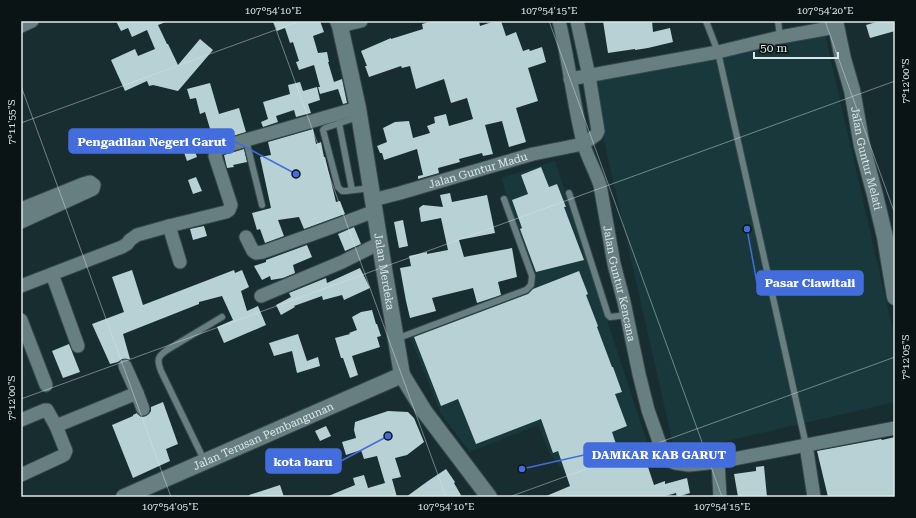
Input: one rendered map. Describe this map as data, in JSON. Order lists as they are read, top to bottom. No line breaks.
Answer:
{"streets":{"street":["Jalan Guntur Melati","Jalan Guntur Madu","Jalan Merdeka","Jalan Guntur Kencana","Jalan Terusan Pembangunan"]},"crossings":[["Jalan Guntur Madu","Jalan Merdeka"],["Jalan Guntur Madu","Jalan Guntur Kencana"],["Jalan Merdeka","Jalan Terusan Pembangunan"]],"places":["Pengadilan Negeri Garut","Pasar Ciawitali","kota baru","DAMKAR KAB GARUT"],"scale_bar":"50 m","coordinates":["107°54'10\"E","107°54'15\"E","107°54'20\"E","7°12'00\"S","7°11'55\"S","7°12'05\"S","107°54'05\"E"]}
